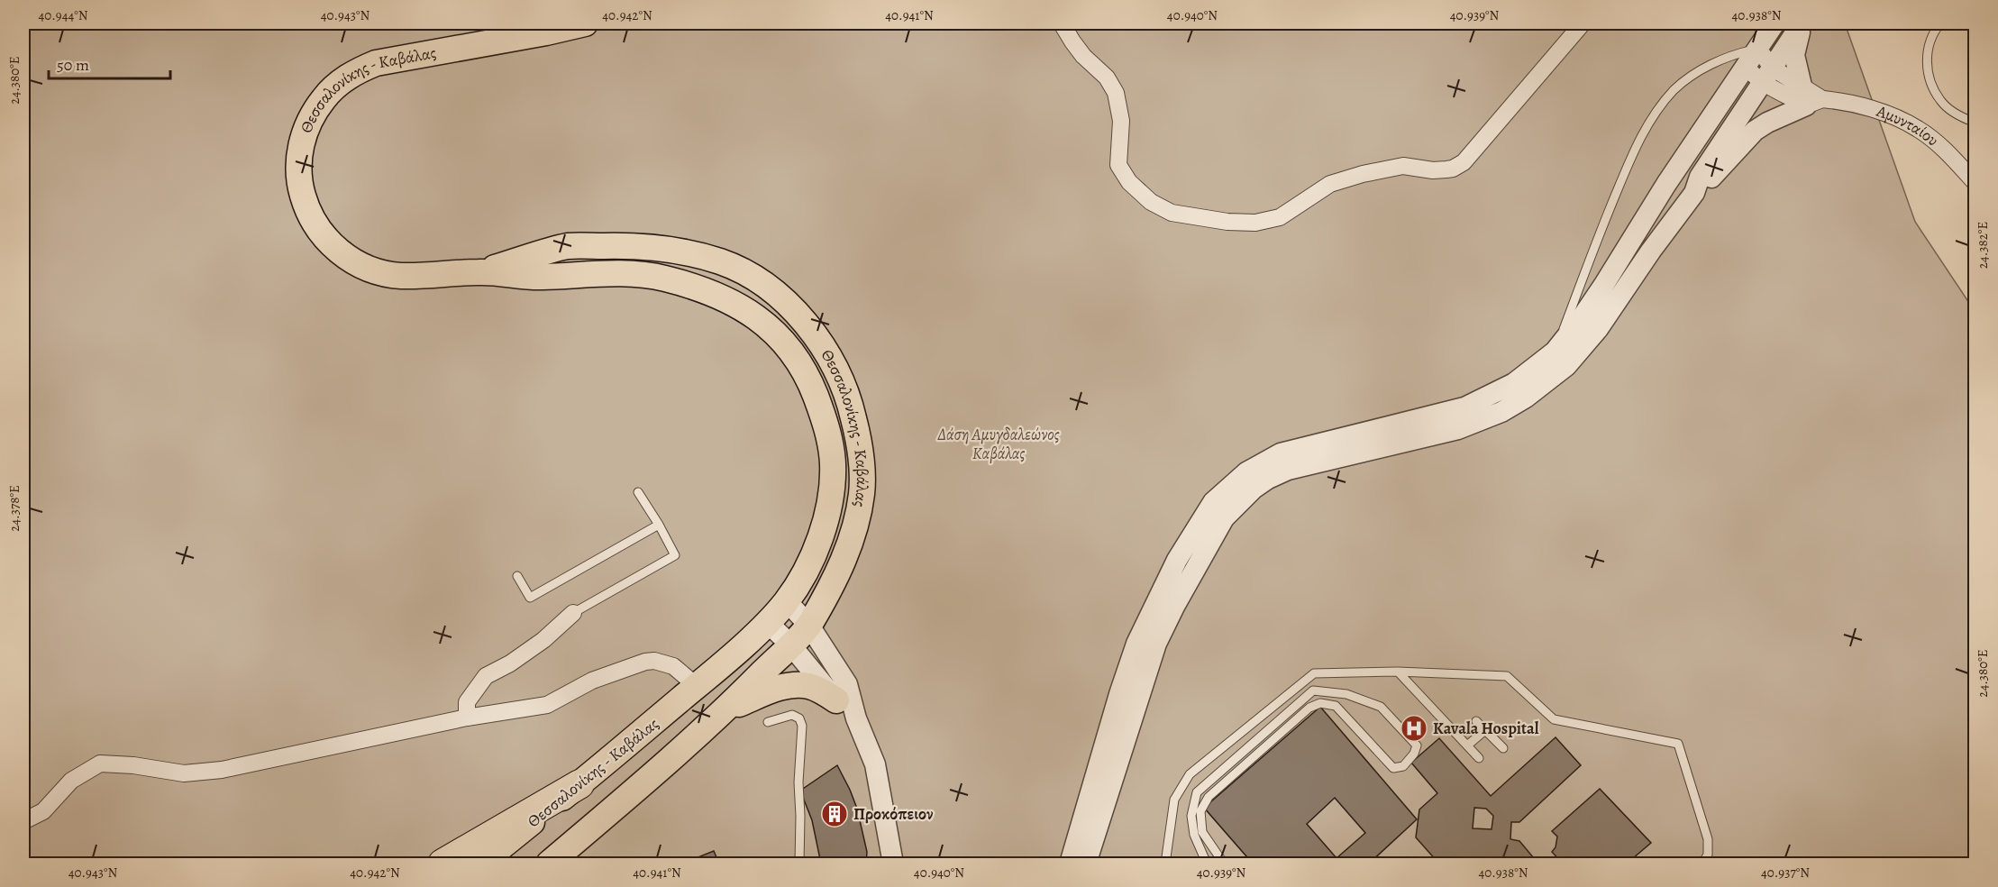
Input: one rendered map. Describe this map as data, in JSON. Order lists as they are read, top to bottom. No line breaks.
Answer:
{"streets":{"main road":["Θεσσαλονίκης - Καβάλας"],"street":["Αμυνταίου"]},"parks":["Δάση Αμυγδαλεώνος Καβάλας"],"places":{"hospital":["Kavala Hospital"],"building":["Προκόπειον"]},"scale_bar":"50 m","coordinates":["40.944°N","40.943°N","40.942°N","40.941°N","40.940°N","40.939°N","40.938°N","24.380°E","24.382°E","24.378°E","40.937°N"]}
